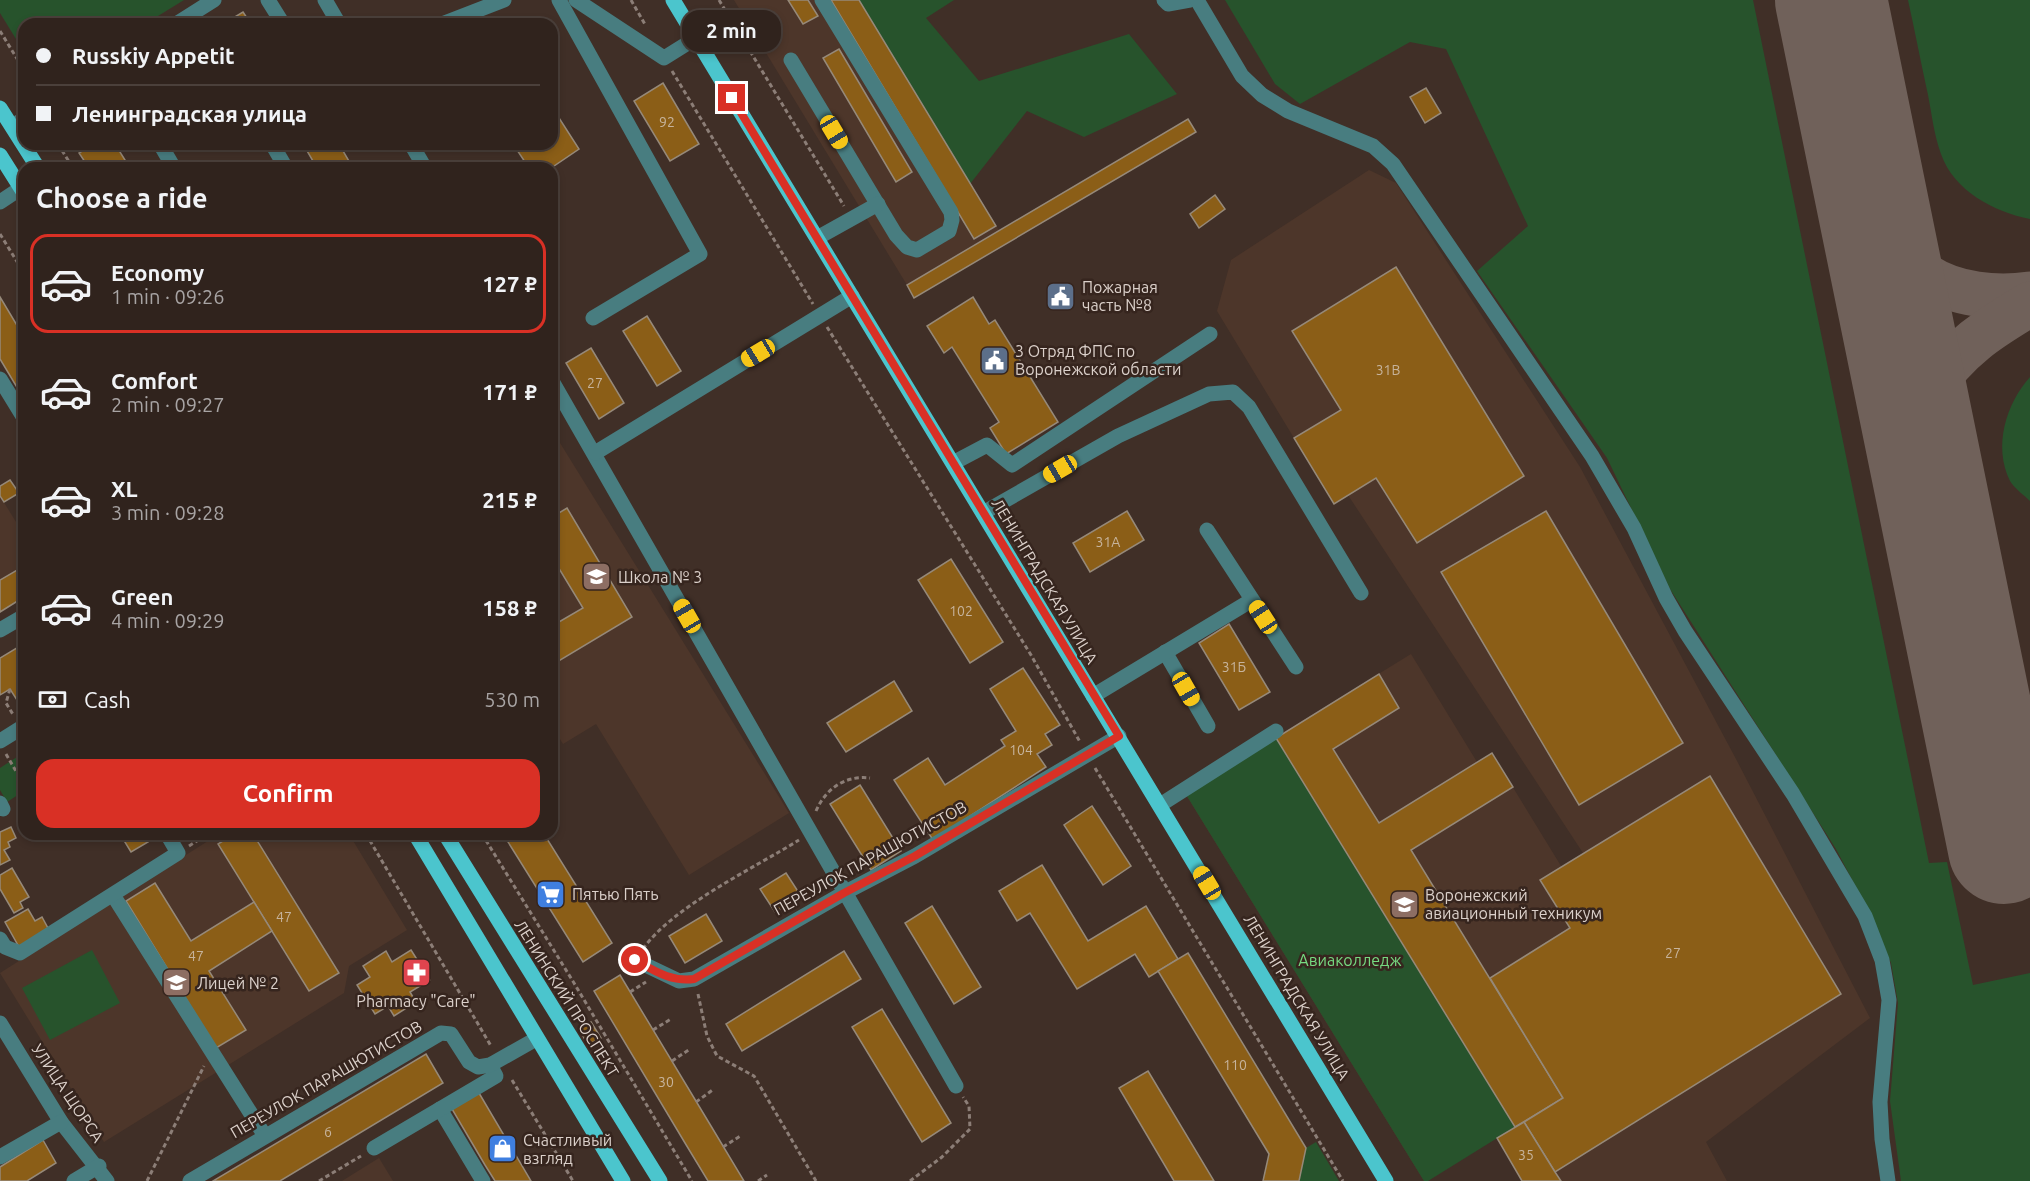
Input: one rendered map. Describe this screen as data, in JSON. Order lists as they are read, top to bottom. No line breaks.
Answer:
{"streets":{"main road":["ЛЕНИНГРАДСКАЯ УЛИЦА","ЛЕНИНСКИЙ ПРОСПЕКТ"],"street":["ПЕРЕУЛОК ПАРАШЮТИСТОВ","УЛИЦА ЩОРСА"]},"crossings":[["ЛЕНИНГРАДСКАЯ УЛИЦА","ПЕРЕУЛОК ПАРАШЮТИСТОВ"]],"parks":["Авиаколледж"],"places":{"public building":["Пожарная часть №8","3 Отряд ФПС по Воронежской области"],"school or university":["Школа № 3","Воронежский авиационный техникум","Лицей № 2"],"supermarket":["Пятью Пять"],"pharmacy":["Pharmacy \"Care\""],"shop":["Счастливый взгляд"]},"house_numbers":["92","31В","27","31А","102","31Б","104","47","27","47","110","30","6","35"],"page":{"bubble":"2 min","banner":["Russkiy Appetit","Ленинградская улица"],"heading":"Choose a ride","list":[{"name":"Economy","note":"1 min · 09:26","value":"127 ₽"},{"name":"Comfort","note":"2 min · 09:27","value":"171 ₽"},{"name":"XL","note":"3 min · 09:28","value":"215 ₽"},{"name":"Green","note":"4 min · 09:29","value":"158 ₽"}],"pay":["Cash","530 m"],"buttons":"Confirm"}}
